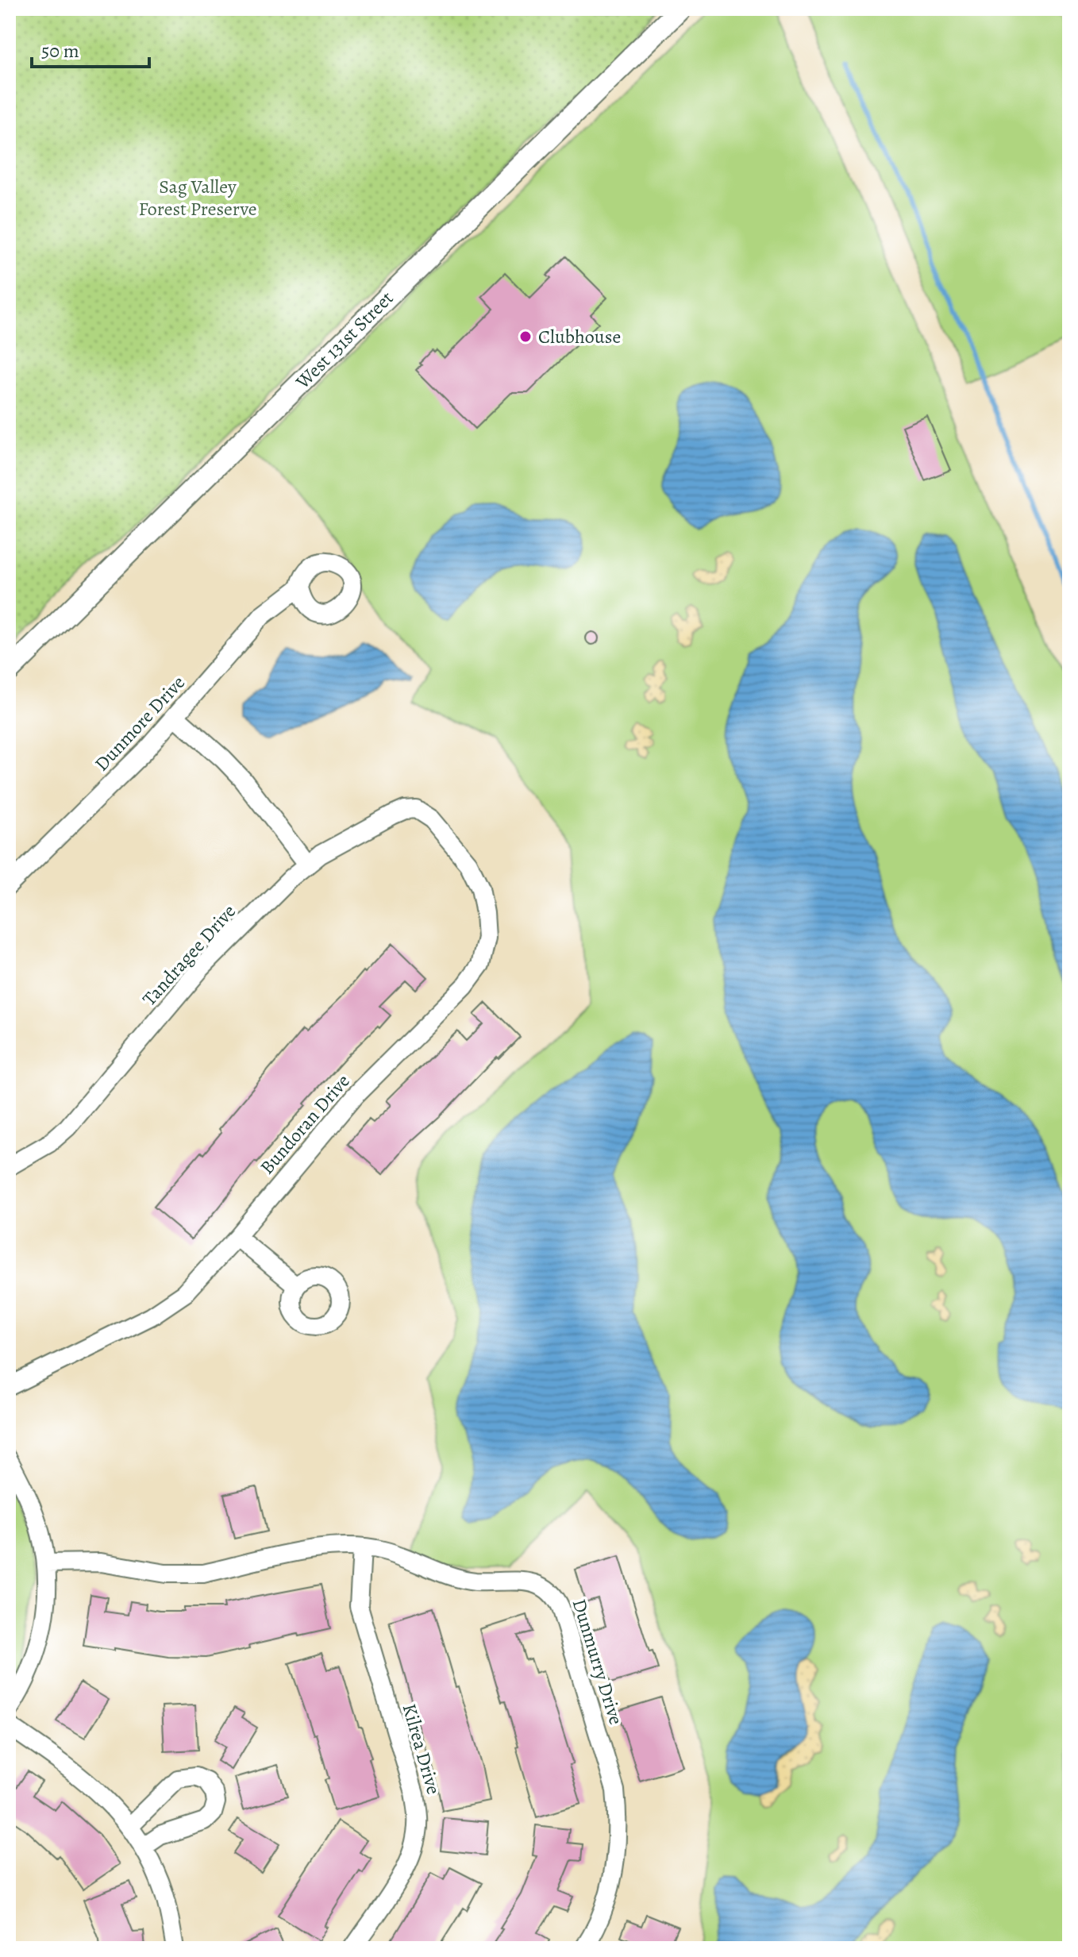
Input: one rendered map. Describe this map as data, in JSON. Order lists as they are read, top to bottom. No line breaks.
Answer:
{"streets":{"street":["West 131st Street","Dunmore Drive","Tandragee Drive","Bundoran Drive","Dunmurry Drive","Kilrea Drive"]},"crossings":[["Tandragee Drive","Bundoran Drive"],["Dunmurry Drive","Kilrea Drive"]],"parks":["Sag Valley Forest Preserve"],"places":["Clubhouse"],"scale_bar":"50 m"}
